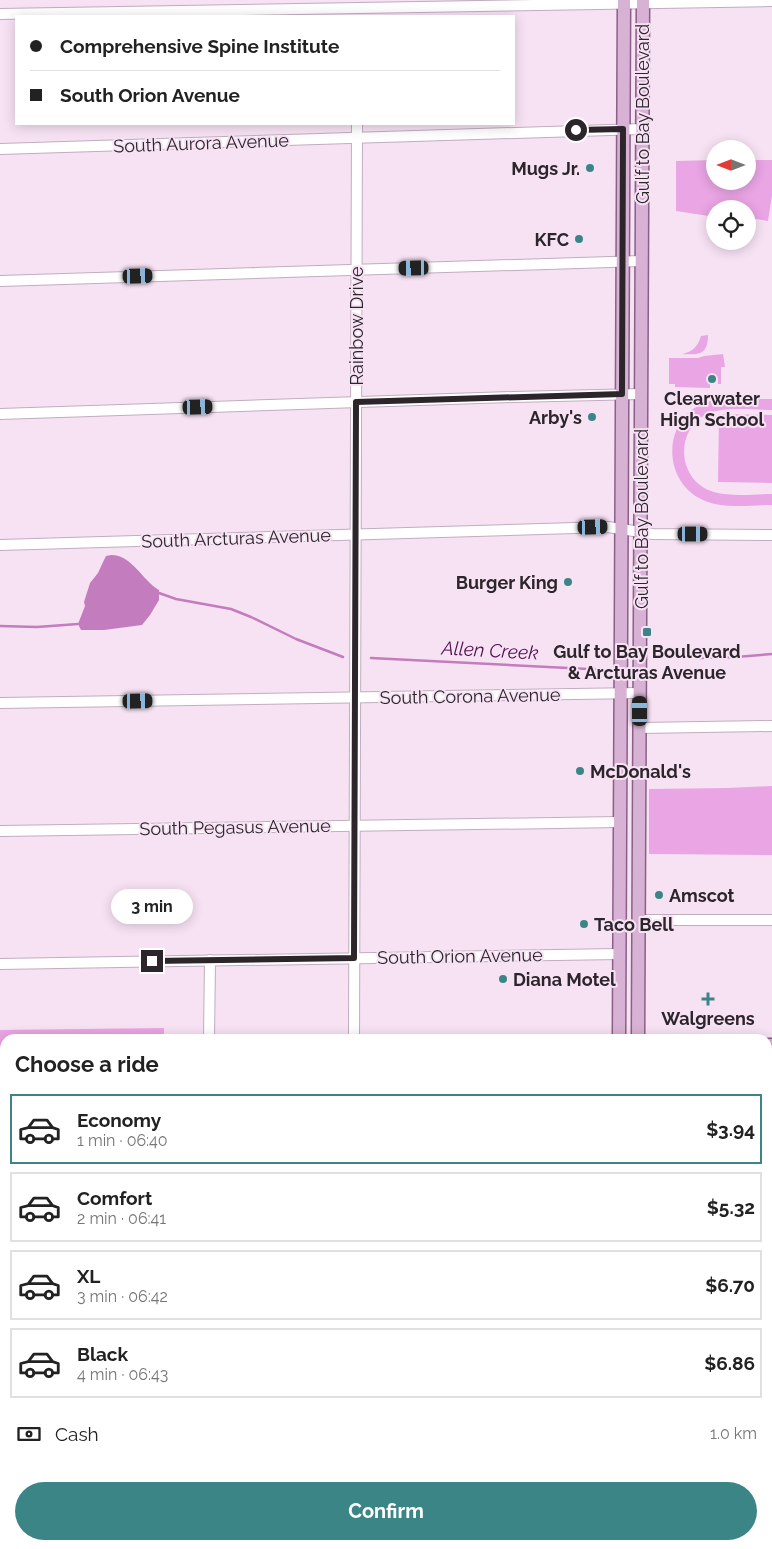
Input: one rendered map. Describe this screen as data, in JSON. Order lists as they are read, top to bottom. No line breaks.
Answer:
{"streets":{"main road":["Gulf to Bay Boulevard"],"street":["South Aurora Avenue","Rainbow Drive","South Arcturas Avenue","South Corona Avenue","South Pegasus Avenue","South Orion Avenue"]},"crossings":[["Gulf to Bay Boulevard","South Aurora Avenue"],["Gulf to Bay Boulevard","South Arcturas Avenue"],["Gulf to Bay Boulevard","South Corona Avenue"],["Gulf to Bay Boulevard","South Pegasus Avenue"],["Gulf to Bay Boulevard","South Orion Avenue"],["South Aurora Avenue","Rainbow Drive"],["Rainbow Drive","South Arcturas Avenue"],["Rainbow Drive","South Corona Avenue"],["Rainbow Drive","South Pegasus Avenue"],["Rainbow Drive","South Orion Avenue"]],"water":["Allen Creek"],"places":{"other":["Mugs Jr.","KFC","Clearwater High School","Arby's","Burger King","McDonald's","Amscot","Taco Bell","Diana Motel"],"transit":["Gulf to Bay Boulevard & Arcturas Avenue"],"health":["Walgreens"]},"north":"left","page":{"banner":["Comprehensive Spine Institute","South Orion Avenue"],"bubble":"3 min","heading":"Choose a ride","list":[{"name":"Economy","note":"1 min · 06:40","value":"$3.94"},{"name":"Comfort","note":"2 min · 06:41","value":"$5.32"},{"name":"XL","note":"3 min · 06:42","value":"$6.70"},{"name":"Black","note":"4 min · 06:43","value":"$6.86"}],"pay":["Cash","1.0 km"],"buttons":"Confirm"}}
